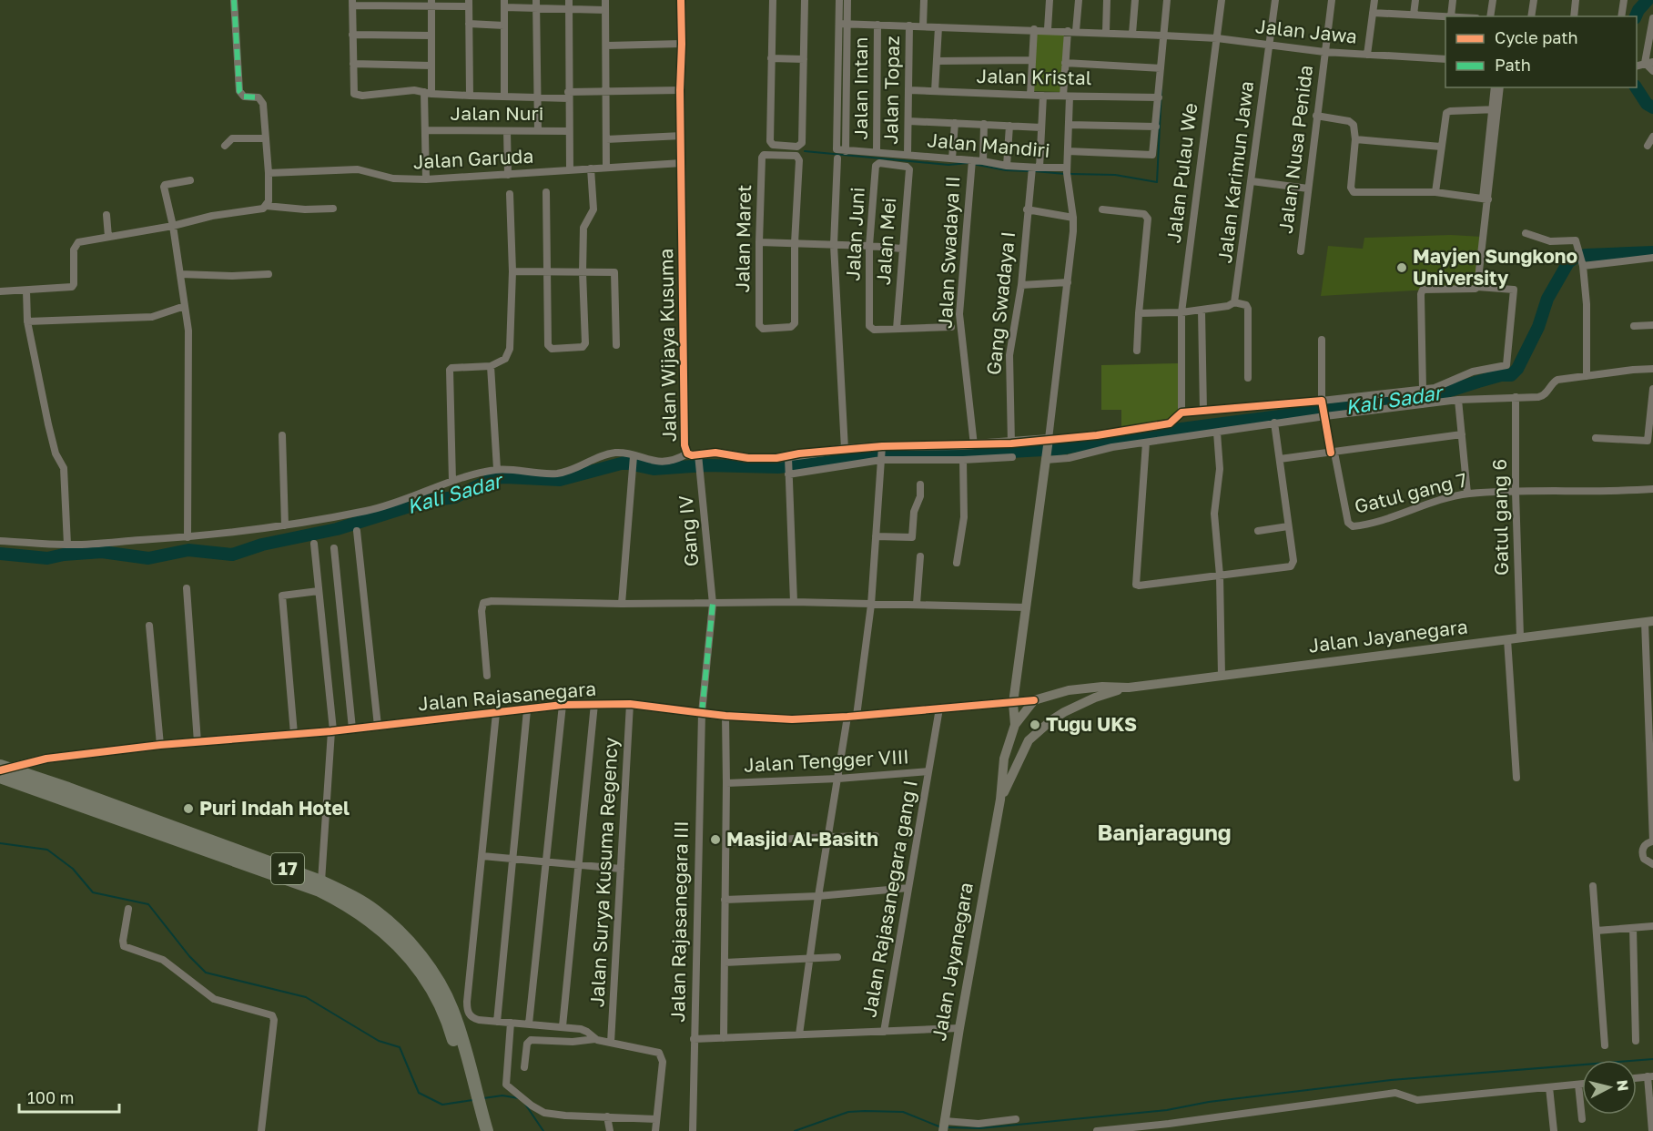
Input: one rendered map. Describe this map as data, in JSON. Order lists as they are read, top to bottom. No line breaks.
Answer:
{"streets":{"highway":["17"],"street":["Jalan Jawa","Jalan Kristal","Jalan Intan","Jalan Topaz","Jalan Nuri","Jalan Mandiri","Jalan Nusa Penida","Jalan Garuda","Jalan Karimun Jawa","Jalan Pulau We","Jalan Juni","Jalan Maret","Jalan Mei","Jalan Swadaya II","Gang Swadaya I","Jalan Wijaya Kusuma","Gatul gang 7","Gatul gang 6","Gang IV","Jalan Jayanegara","Jalan Rajasanegara","Jalan Tengger VIII","Jalan Surya Kusuma Regency","Jalan Rajasanegara gang I","Jalan Rajasanegara III"]},"crossings":[["Jalan Jawa","Jalan Intan"],["Jalan Jawa","Jalan Topaz"],["Jalan Jawa","Jalan Mandiri"],["Jalan Jawa","Jalan Nusa Penida"],["Jalan Jawa","Jalan Karimun Jawa"],["Jalan Jawa","Jalan Pulau We"],["Jalan Kristal","Jalan Topaz"],["Jalan Kristal","Gang Swadaya I"],["Jalan Intan","Jalan Mandiri"],["Jalan Topaz","Jalan Mandiri"],["Jalan Mandiri","Jalan Swadaya II"],["Jalan Mandiri","Gang Swadaya I"],["Jalan Garuda","Jalan Wijaya Kusuma"],["Jalan Juni","Jalan Mei"],["Jalan Swadaya II","Jalan Wijaya Kusuma"],["Gang Swadaya I","Jalan Wijaya Kusuma"],["Jalan Wijaya Kusuma","Gang IV"],["Gatul gang 7","Gatul gang 6"],["Gatul gang 6","Jalan Jayanegara"],["Gang IV","Jalan Rajasanegara"],["Gang IV","Jalan Rajasanegara III"],["Jalan Jayanegara","Jalan Rajasanegara"],["Jalan Rajasanegara","17"],["Jalan Rajasanegara","Jalan Surya Kusuma Regency"],["Jalan Rajasanegara","Jalan Rajasanegara gang I"],["Jalan Rajasanegara","Jalan Rajasanegara III"],["Jalan Tengger VIII","Jalan Rajasanegara gang I"]],"districts":["Banjaragung"],"water":["Kali Sadar"],"places":["Mayjen Sungkono University","Tugu UKS","Puri Indah Hotel","Masjid Al-Basith"],"legend":["Cycle path","Path"],"scale_bar":"100 m","north":"right"}
